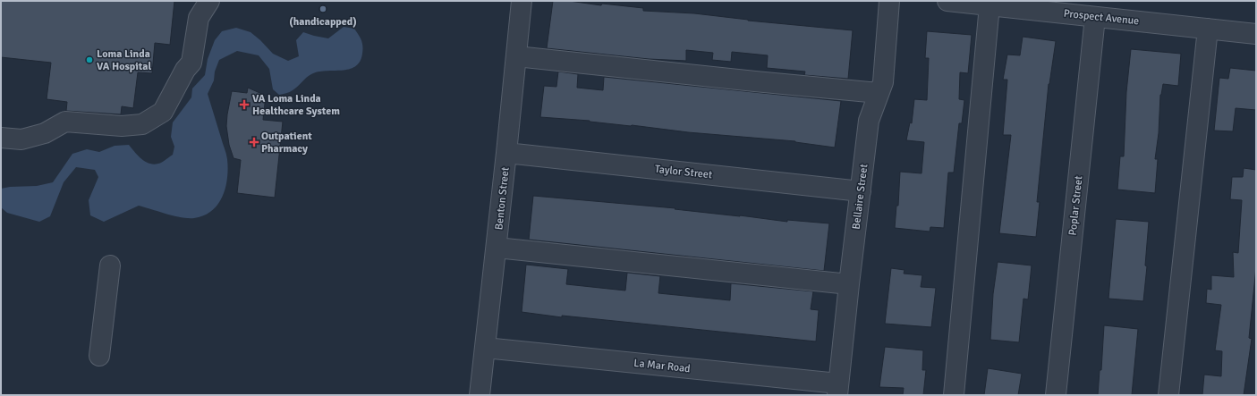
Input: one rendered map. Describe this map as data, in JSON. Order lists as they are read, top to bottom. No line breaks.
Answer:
{"streets":{"street":["Prospect Avenue","Taylor Street","Bellaire Street","Benton Street","Poplar Street","La Mar Road"]},"crossings":[["Prospect Avenue","Poplar Street"],["Taylor Street","Bellaire Street"],["Taylor Street","Benton Street"],["Bellaire Street","La Mar Road"],["Benton Street","La Mar Road"]],"places":{"other":["(handicapped)","Loma Linda VA Hospital"],"health":["VA Loma Linda Healthcare System","Outpatient Pharmacy"]}}
